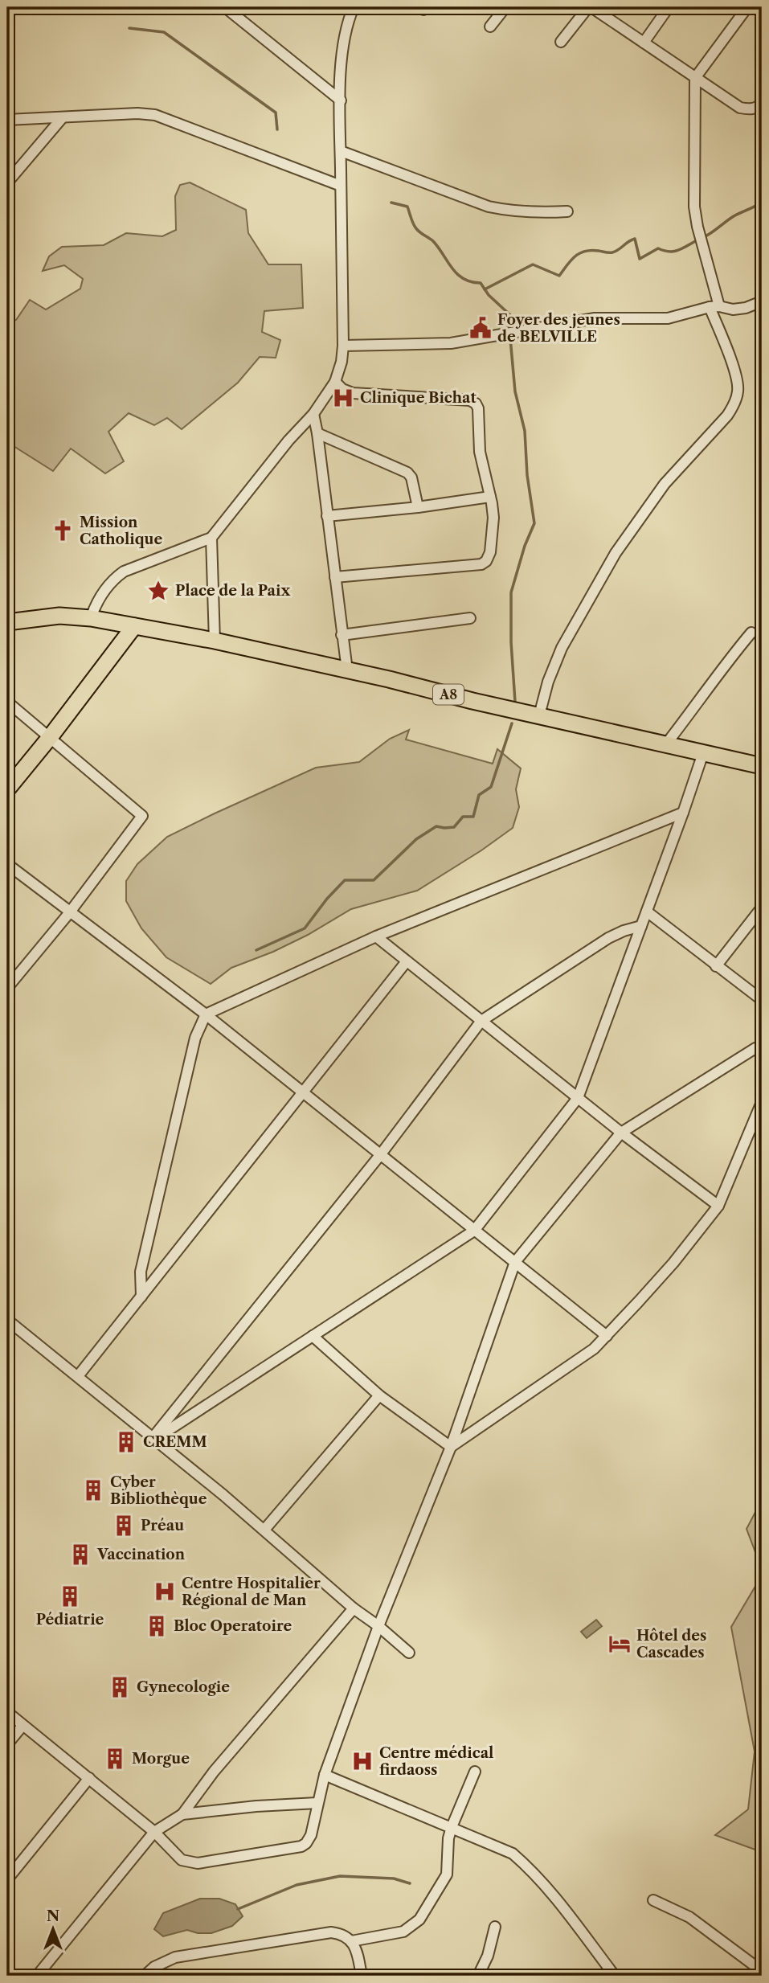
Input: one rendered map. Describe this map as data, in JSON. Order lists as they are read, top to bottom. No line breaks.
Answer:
{"streets":{"main road":["A8"]},"places":{"public building":["Foyer des jeunes de BELVILLE"],"hospital":["Clinique Bichat","Centre Hospitalier Régional de Man","Centre médical firdaoss"],"church":["Mission Catholique"],"place":["Place de la Paix"],"building":["CREMM","Cyber Bibliothèque","Préau","Vaccination","Pédiatrie","Bloc Operatoire","Gynecologie","Morgue"],"hotel":["Hôtel des Cascades"]},"north":"top"}
